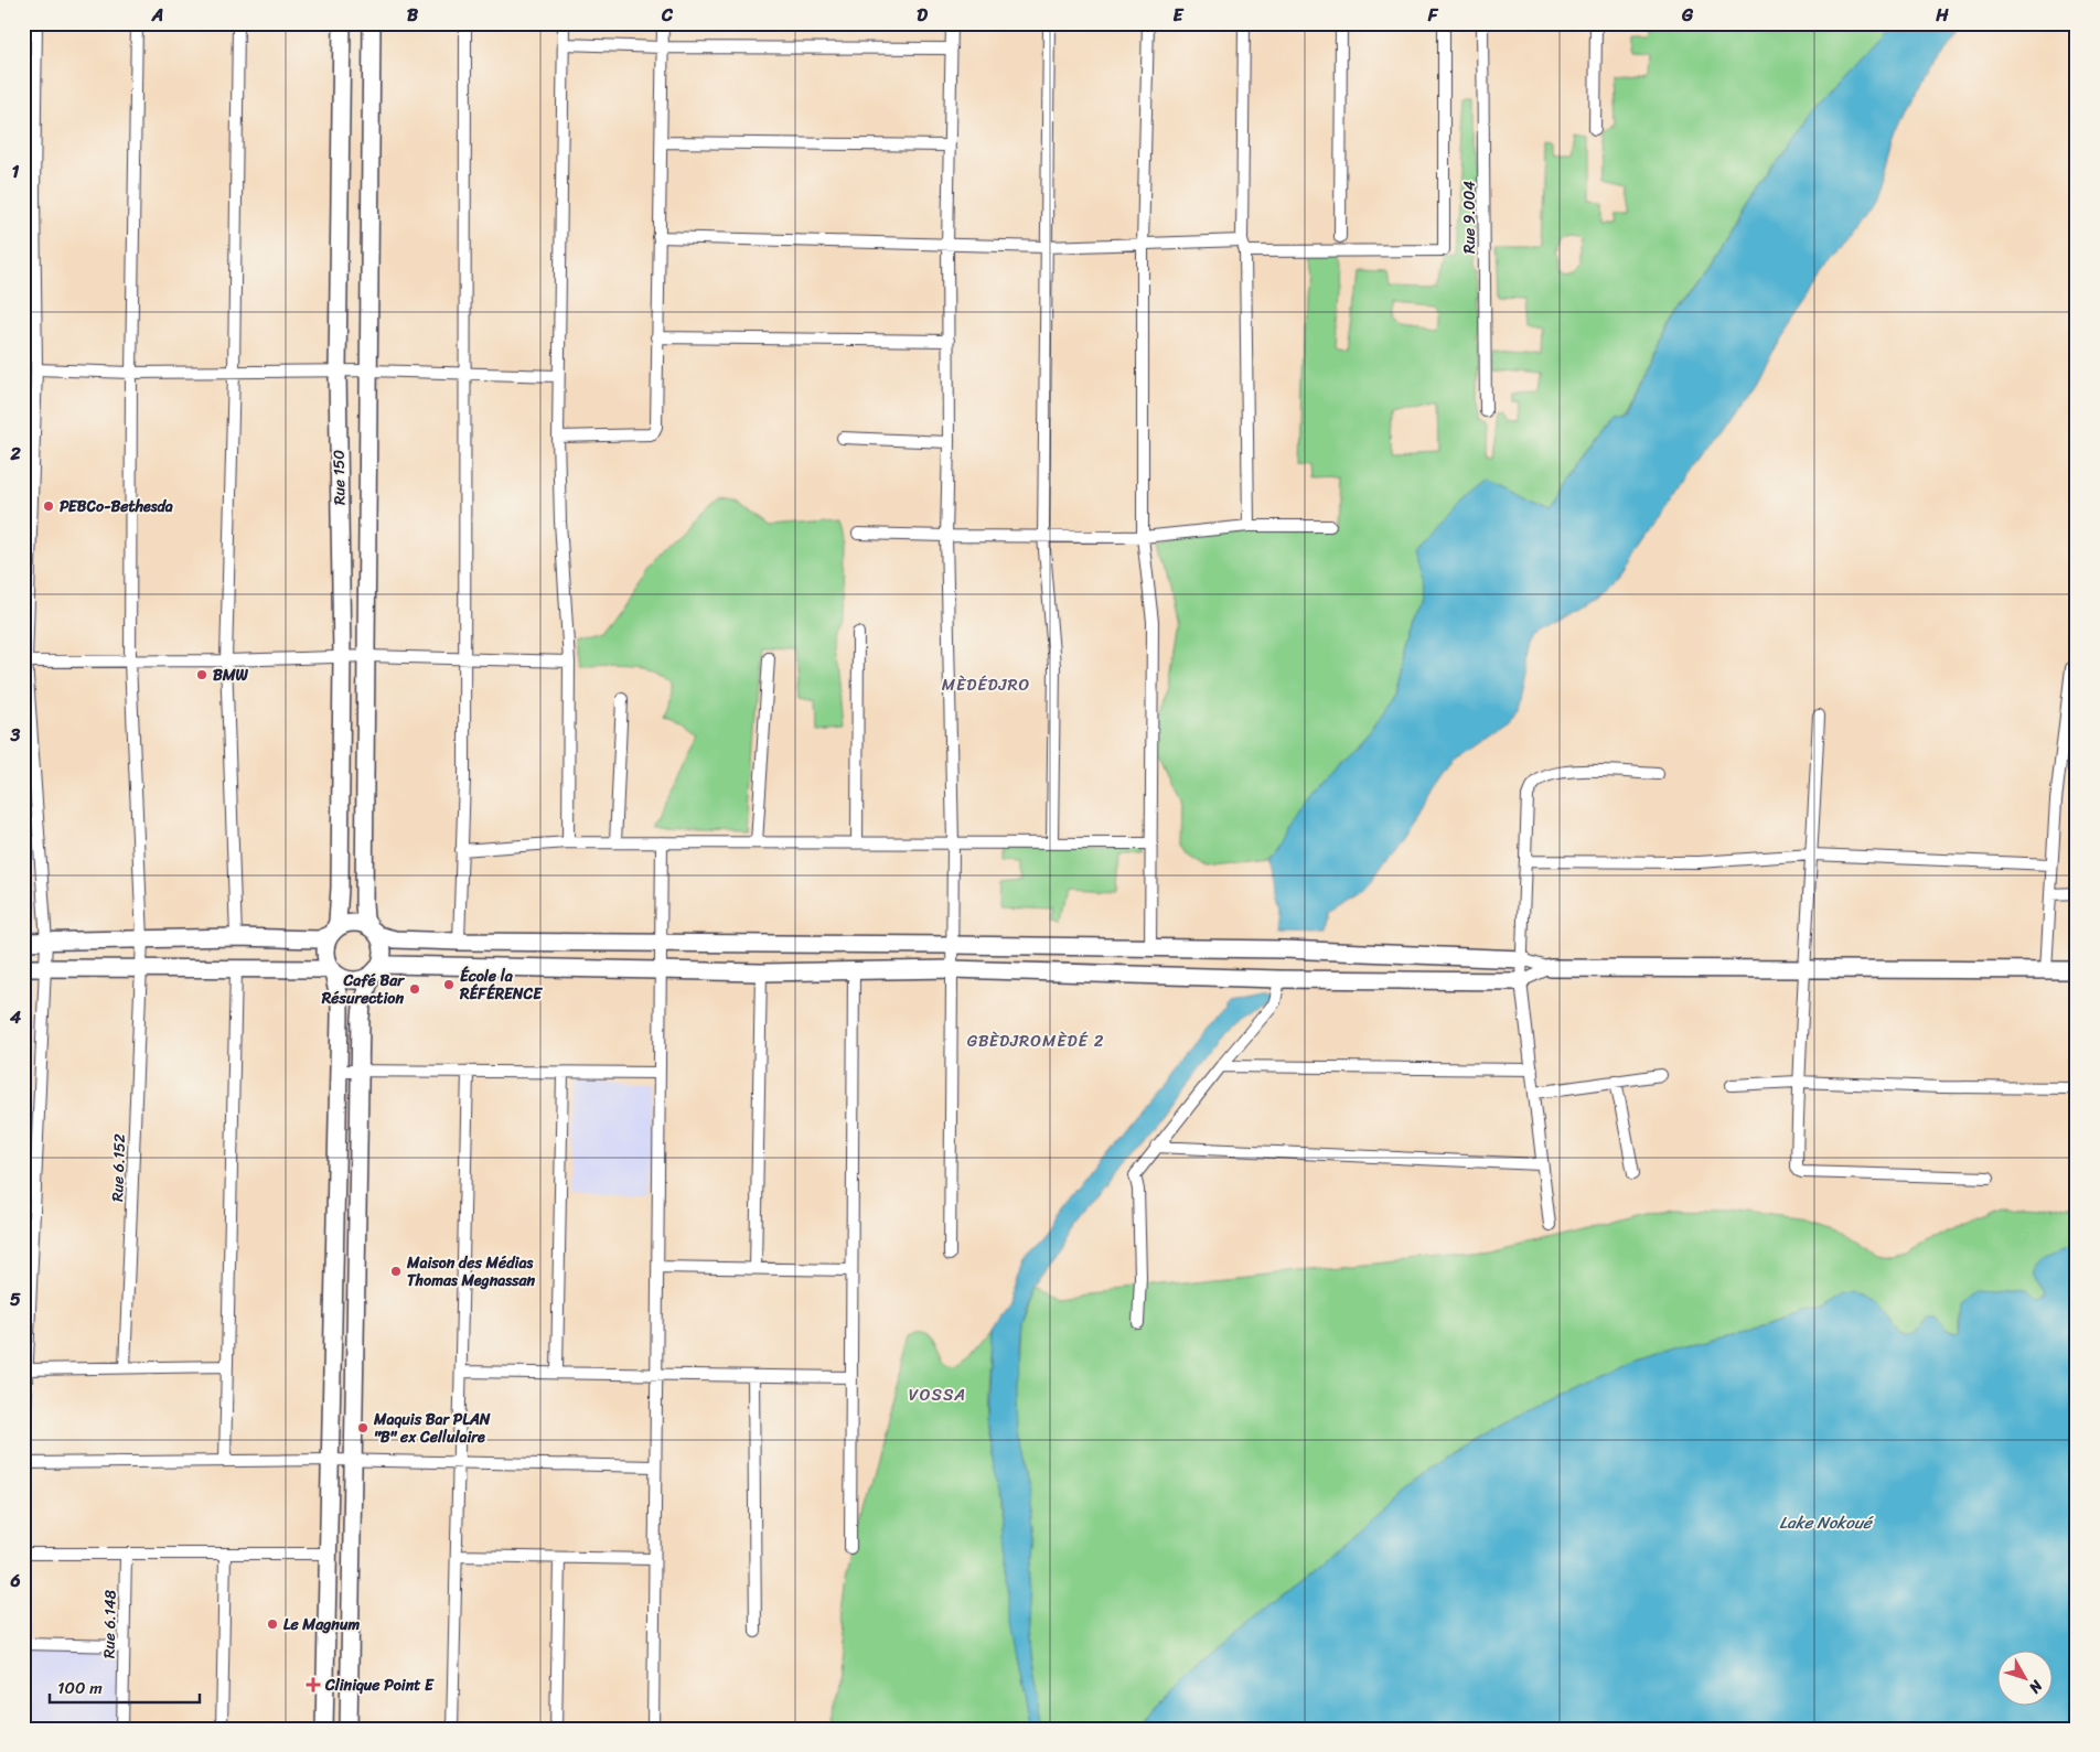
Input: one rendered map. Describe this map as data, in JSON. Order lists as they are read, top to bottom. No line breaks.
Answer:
{"streets":{"main road":["Rue 150"],"street":["Rue 9.004","Rue 6.152","Rue 6.148"]},"districts":["MÈDÉDJRO","GBÈDJROMÈDÉ 2","VOSSA"],"water":["Lake Nokoué"],"places":{"other":["PEBCo-Bethesda","BMW","École la RÉFÉRENCE","Café Bar Résurection","Maison des Médias Thomas Megnassan","Maquis Bar PLAN \"B\" ex Cellulaire","Le Magnum"],"health":["Clinique Point E"]},"scale_bar":"100 m","north":"bottom right","grid":{"columns":["A","B","C","D","E","F","G","H"],"rows":["1","2","3","4","5","6"]}}
